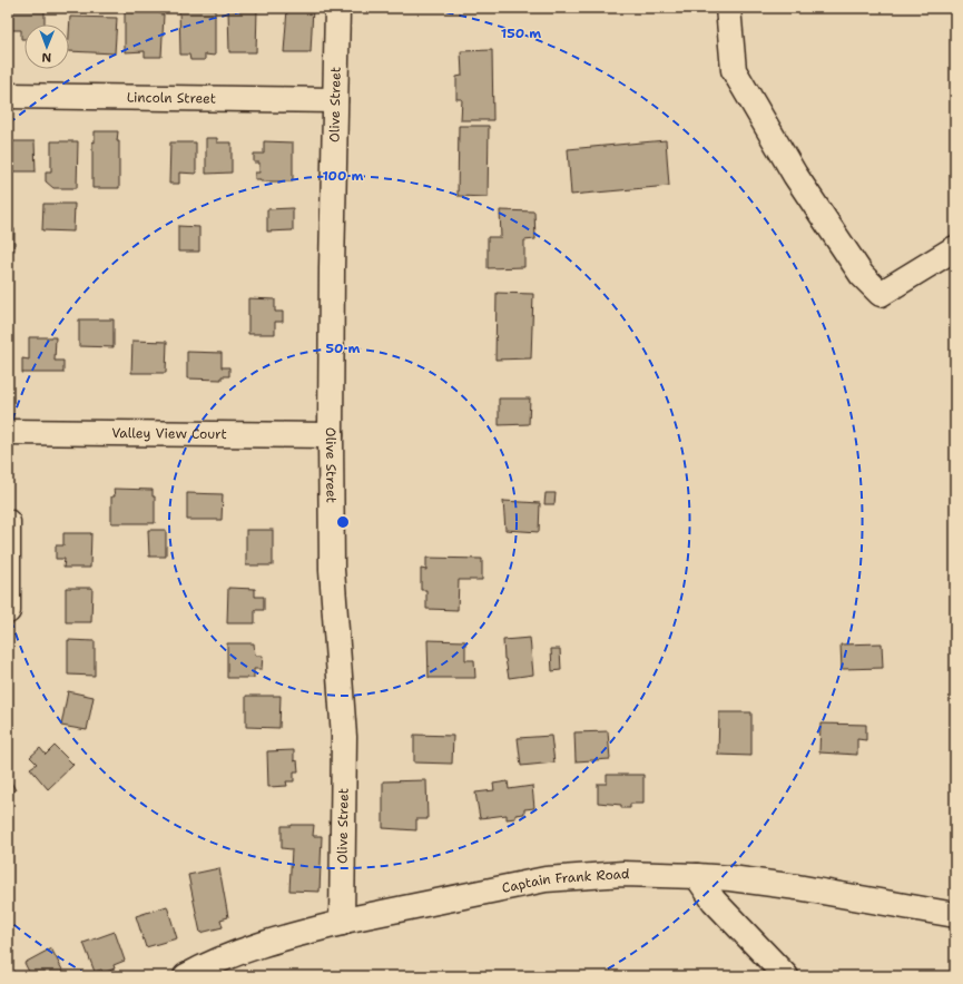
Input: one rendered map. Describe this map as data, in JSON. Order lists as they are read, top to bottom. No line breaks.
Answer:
{"streets":{"street":["Lincoln Street","Olive Street","Valley View Court","Captain Frank Road"]},"crossings":[["Lincoln Street","Olive Street"],["Olive Street","Valley View Court"],["Olive Street","Captain Frank Road"]],"north":"bottom","rings":["150 m","100 m","50 m"]}
